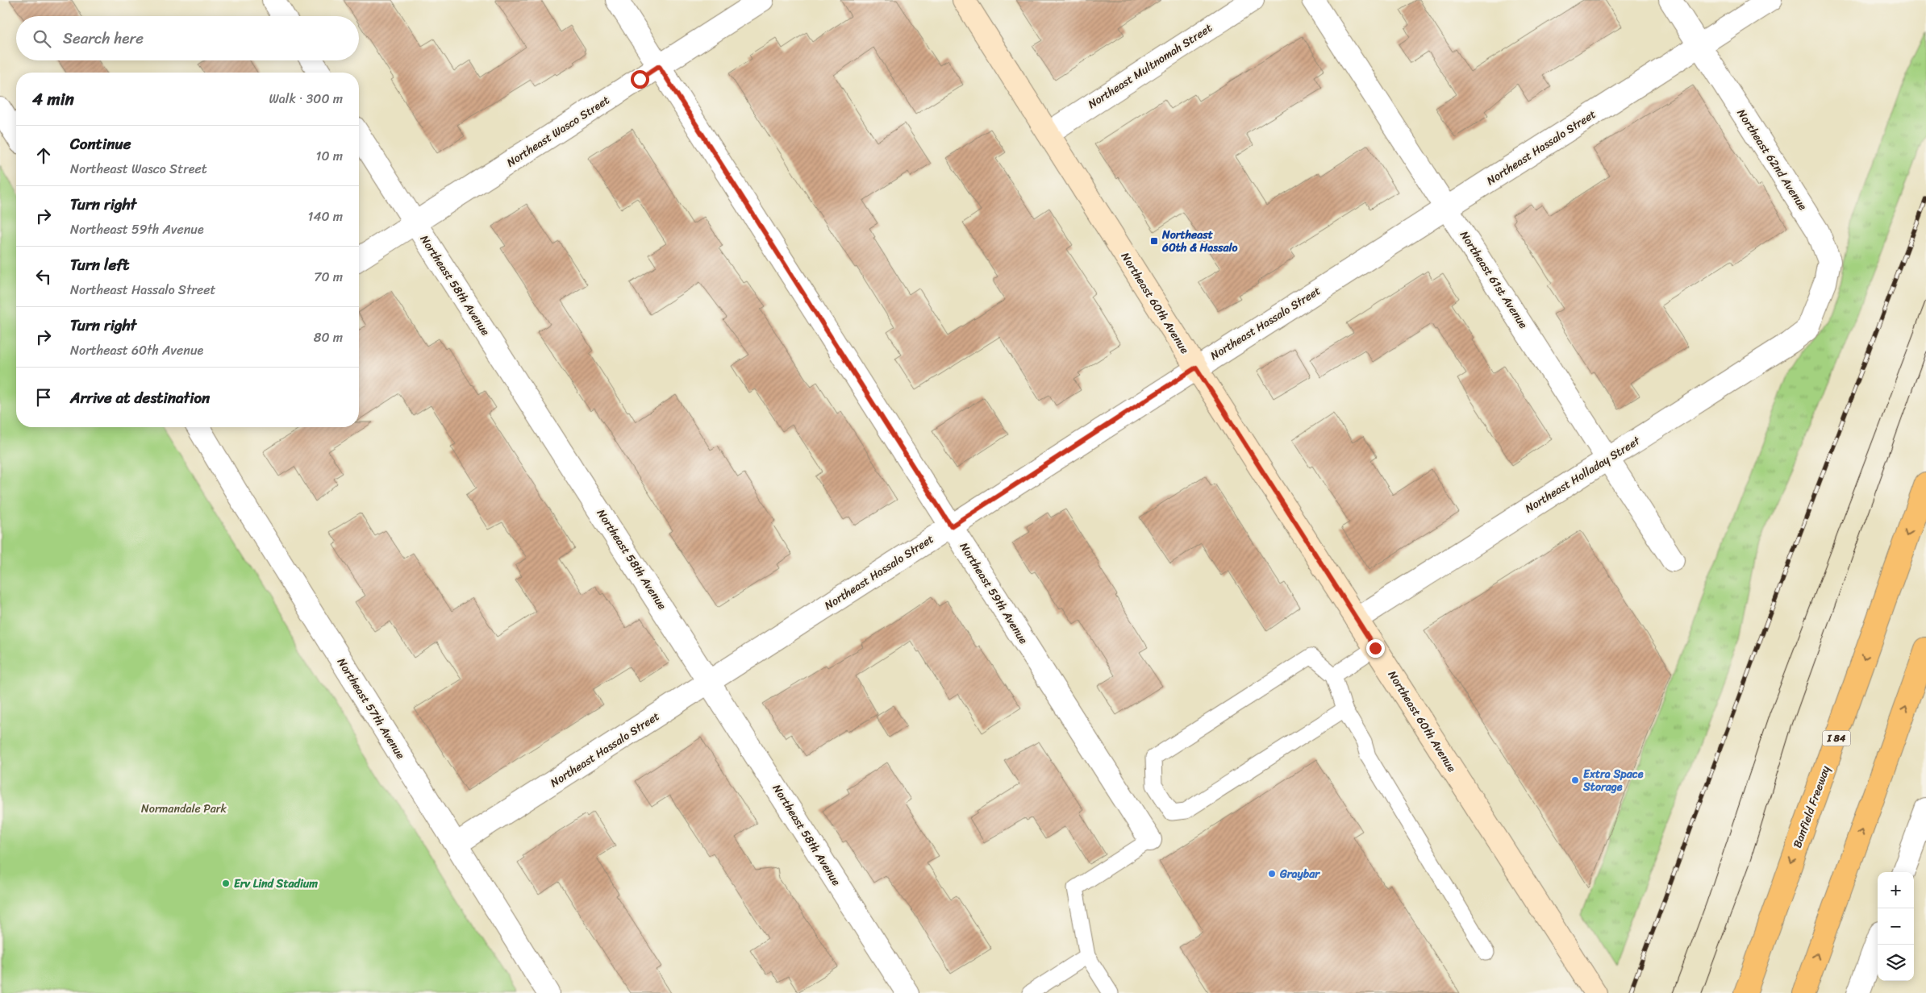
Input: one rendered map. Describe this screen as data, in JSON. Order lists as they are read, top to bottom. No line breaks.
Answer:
{"streets":{"highway":["I 84","Banfield Freeway"],"main road":["Northeast 60th Avenue"],"street":["Northeast Multnomah Street","Northeast Wasco Street","Northeast Hassalo Street","Northeast 62nd Avenue","Northeast 61st Avenue","Northeast 58th Avenue","Northeast Holladay Street","Northeast 59th Avenue","Northeast 57th Avenue"]},"crossings":[["Northeast Multnomah Street","Northeast 60th Avenue"],["Northeast Wasco Street","Northeast 58th Avenue"],["Northeast Wasco Street","Northeast 59th Avenue"],["Northeast Hassalo Street","Northeast 62nd Avenue"],["Northeast Hassalo Street","Northeast 61st Avenue"],["Northeast Hassalo Street","Northeast 58th Avenue"],["Northeast Hassalo Street","Northeast 60th Avenue"],["Northeast Hassalo Street","Northeast 59th Avenue"],["Northeast Hassalo Street","Northeast 57th Avenue"],["Northeast 62nd Avenue","Northeast Holladay Street"],["Northeast 61st Avenue","Northeast Holladay Street"],["Northeast 60th Avenue","Northeast Holladay Street"]],"parks":["Normandale Park"],"places":{"transit":["Northeast 60th & Hassalo"],"other":["Extra Space Storage","Graybar","Erv Lind Stadium"]},"page":{"search":"Search here","heading":["4 min","Walk · 300 m"],"list":[["Continue","Northeast Wasco Street","10 m"],["Turn right","Northeast 59th Avenue","140 m"],["Turn left","Northeast Hassalo Street","70 m"],["Turn right","Northeast 60th Avenue","80 m"],"Arrive at destination"],"map_buttons":["+","−"]}}
